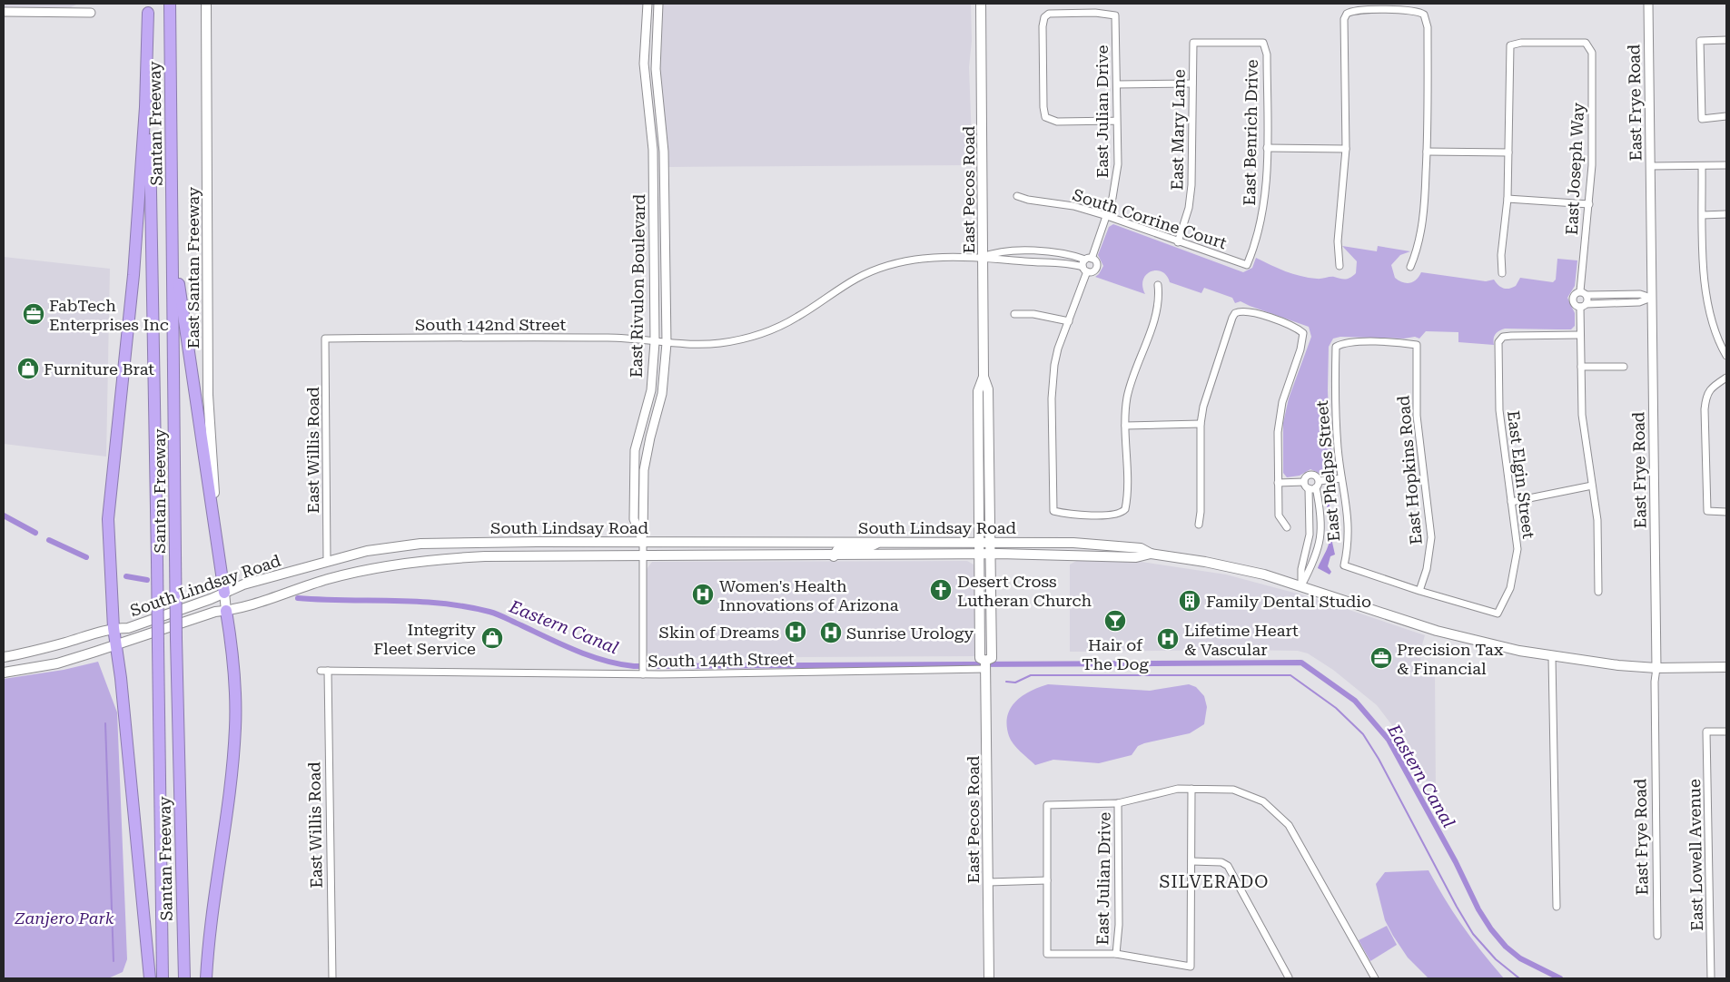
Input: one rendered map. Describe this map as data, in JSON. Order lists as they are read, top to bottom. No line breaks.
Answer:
{"streets":{"highway":["Santan Freeway"],"main road":["East Pecos Road","East Santan Freeway","South Lindsay Road"],"street":["East Frye Road","East Julian Drive","East Mary Lane","East Benrich Drive","East Joseph Way","South Corrine Court","East Rivulon Boulevard","South 142nd Street","East Willis Road","East Hopkins Road","East Phelps Street","East Elgin Street","South 144th Street","East Lowell Avenue"]},"crossings":[["East Frye Road","South Lindsay Road"],["East Julian Drive","South Corrine Court"],["East Mary Lane","East Benrich Drive"],["East Mary Lane","South Corrine Court"],["East Benrich Drive","South Corrine Court"],["East Joseph Way","East Elgin Street"],["East Pecos Road","South 142nd Street"],["East Pecos Road","South Lindsay Road"],["East Pecos Road","South 144th Street"],["East Rivulon Boulevard","South 142nd Street"],["East Rivulon Boulevard","South Lindsay Road"],["South 142nd Street","East Willis Road"],["East Willis Road","South Lindsay Road"],["East Willis Road","South 144th Street"],["East Hopkins Road","East Phelps Street"],["East Hopkins Road","East Elgin Street"],["East Phelps Street","East Elgin Street"]],"districts":["SILVERADO"],"water":["Eastern Canal"],"parks":["Zanjero Park"],"places":{"office":["FabTech Enterprises Inc","Precision Tax & Financial"],"shop":["Furniture Brat","Integrity Fleet Service"],"church":["Desert Cross Lutheran Church"],"hospital":["Women's Health Innovations of Arizona","Skin of Dreams","Sunrise Urology","Lifetime Heart & Vascular"],"building":["Family Dental Studio"],"bar":["Hair of The Dog"]}}
